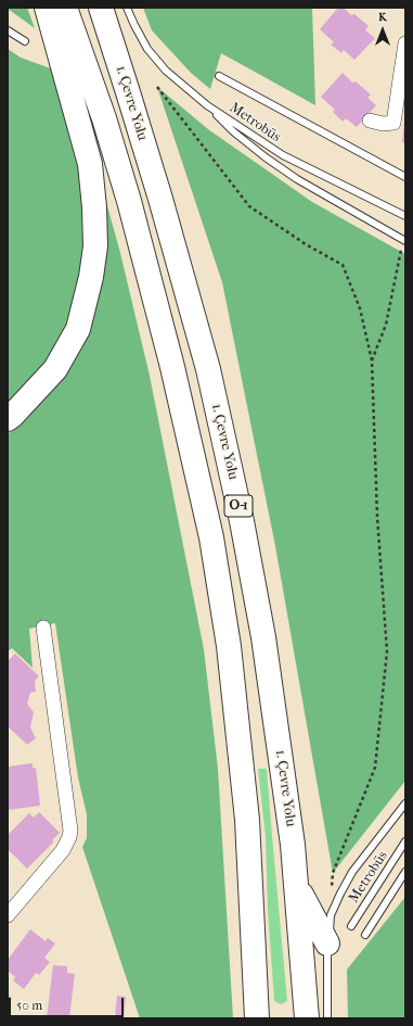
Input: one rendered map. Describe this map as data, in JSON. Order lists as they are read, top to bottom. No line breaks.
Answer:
{"streets":{"highway":["1. Çevre Yolu","O-1"],"lane":["Metrobüs"]},"scale_bar":"50 m","north":"top"}
